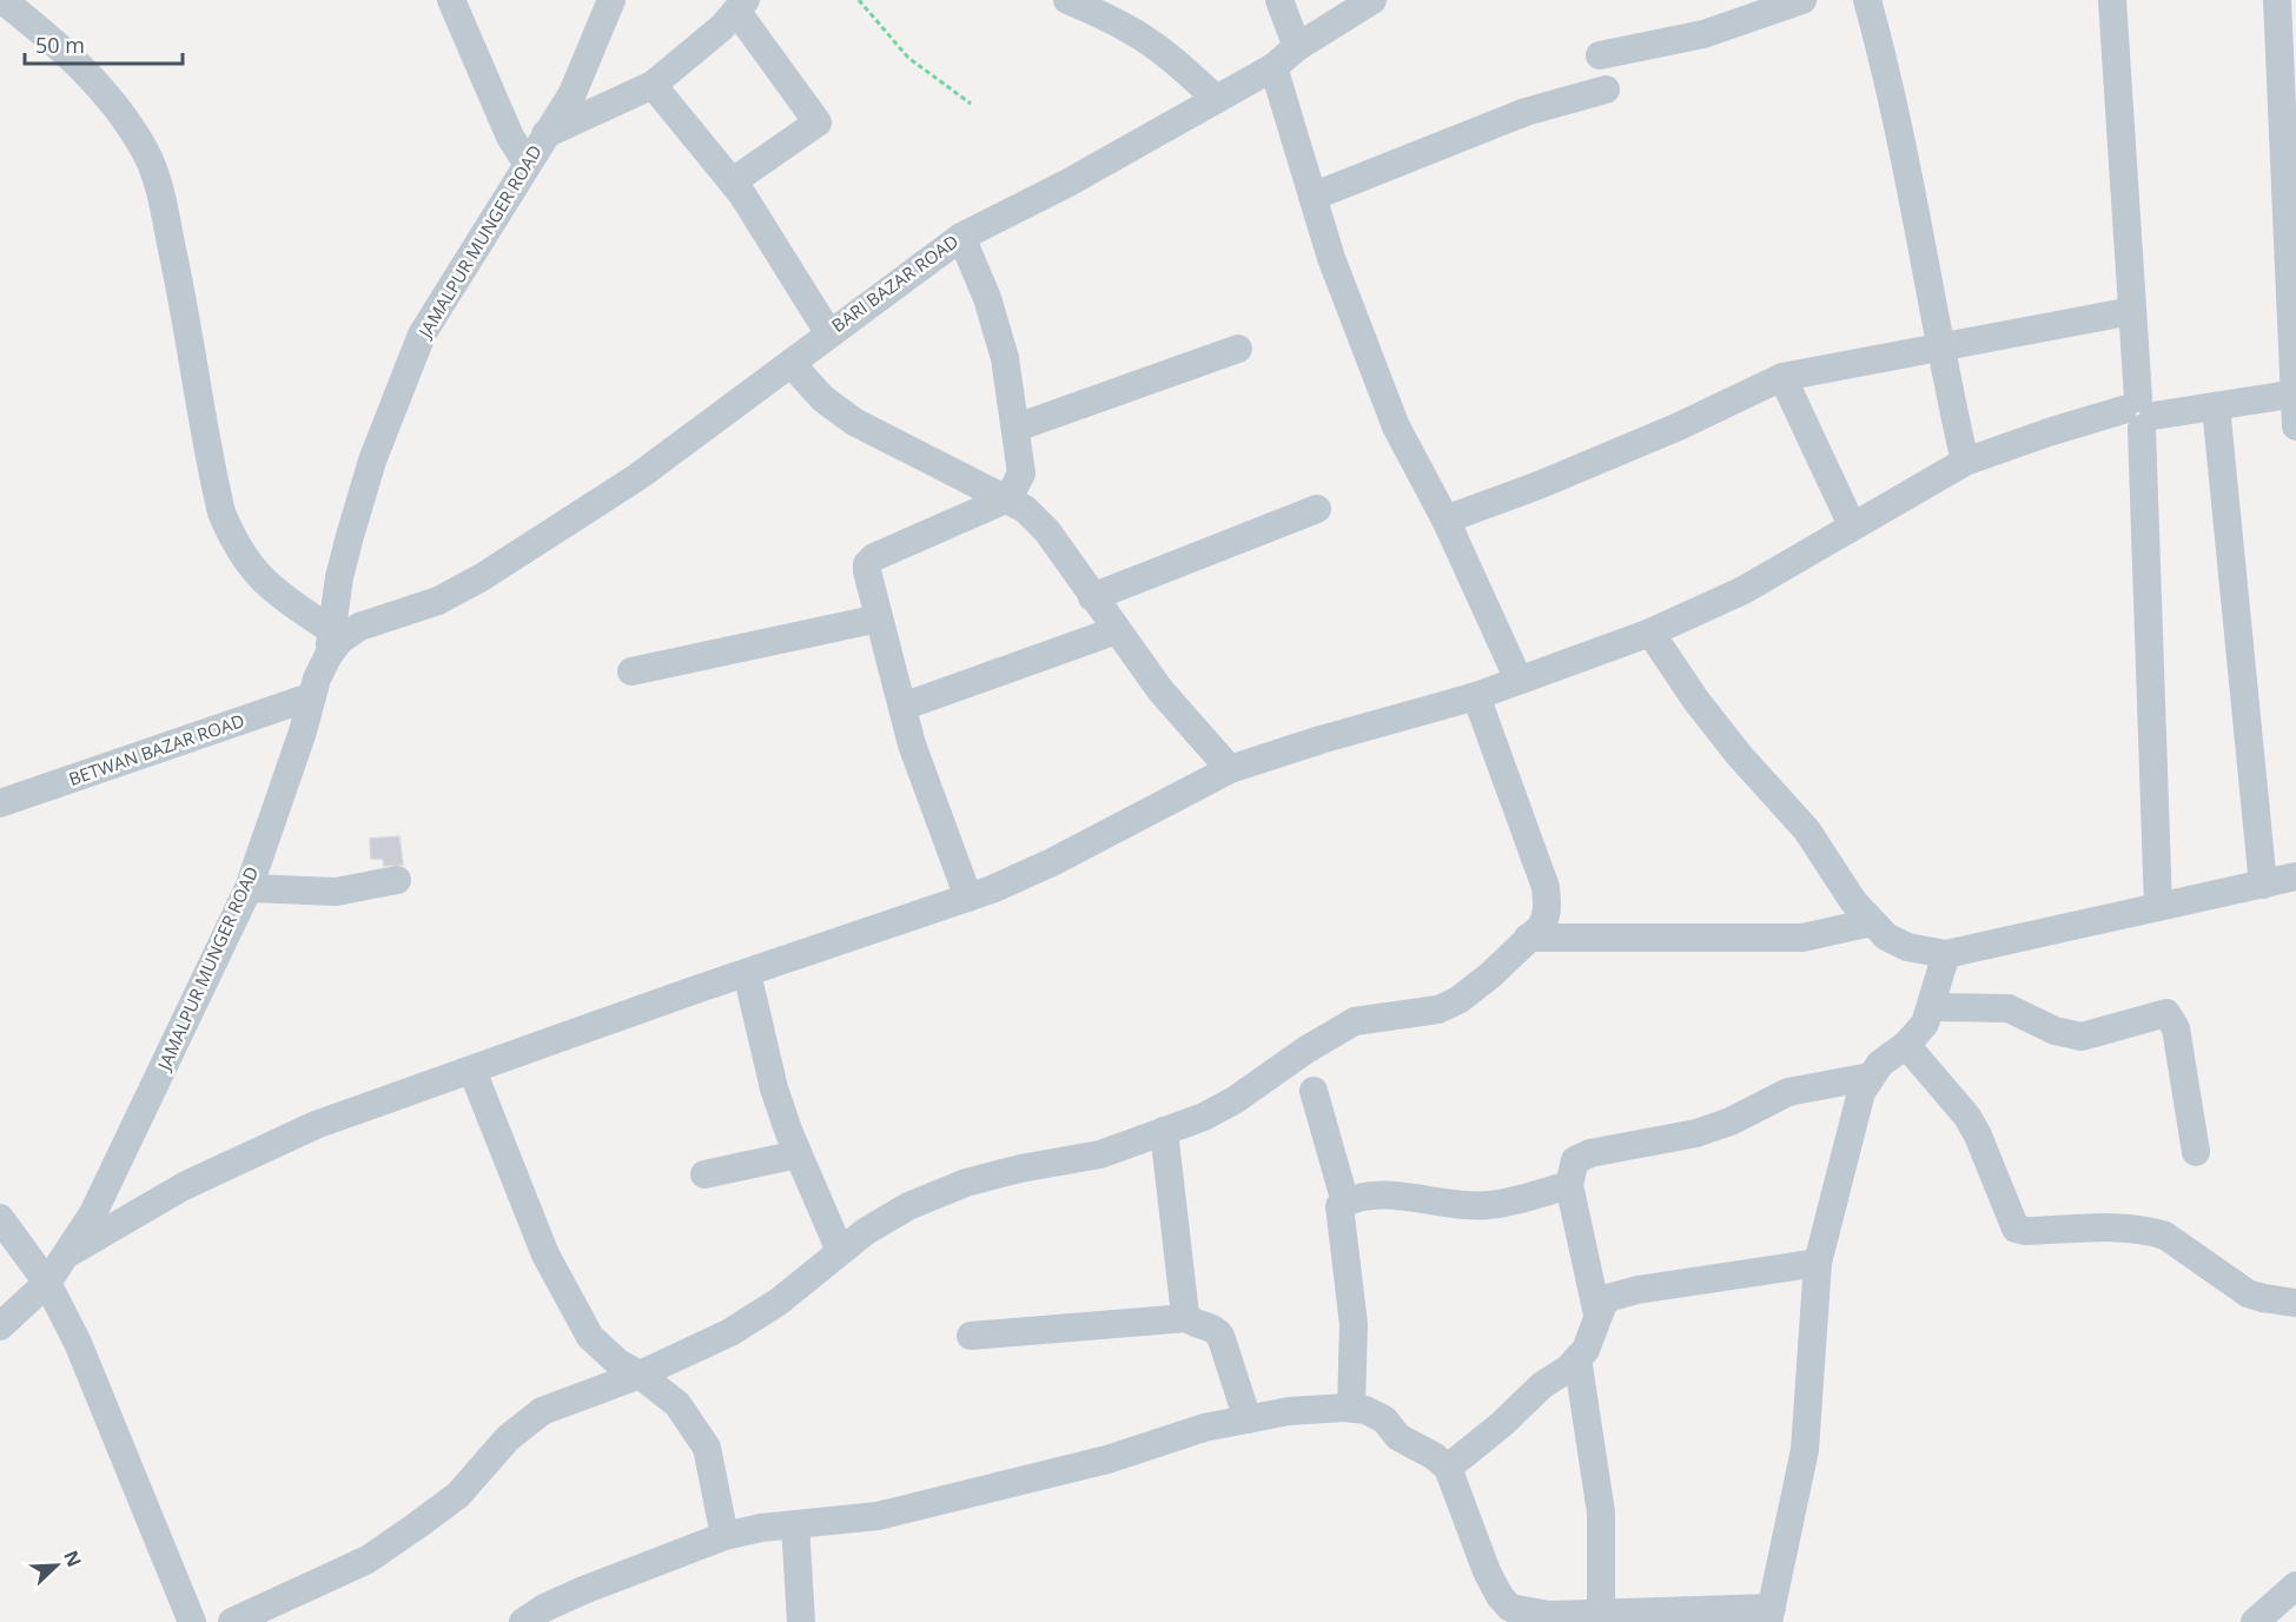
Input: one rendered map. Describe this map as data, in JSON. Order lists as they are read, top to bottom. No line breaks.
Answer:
{"streets":{"street":["JAMALPUR MUNGER ROAD","BARI BAZAR ROAD","BETWAN BAZAR ROAD"]},"crossings":[["JAMALPUR MUNGER ROAD","BARI BAZAR ROAD"],["JAMALPUR MUNGER ROAD","BETWAN BAZAR ROAD"]],"scale_bar":"50 m","north":"top right"}
